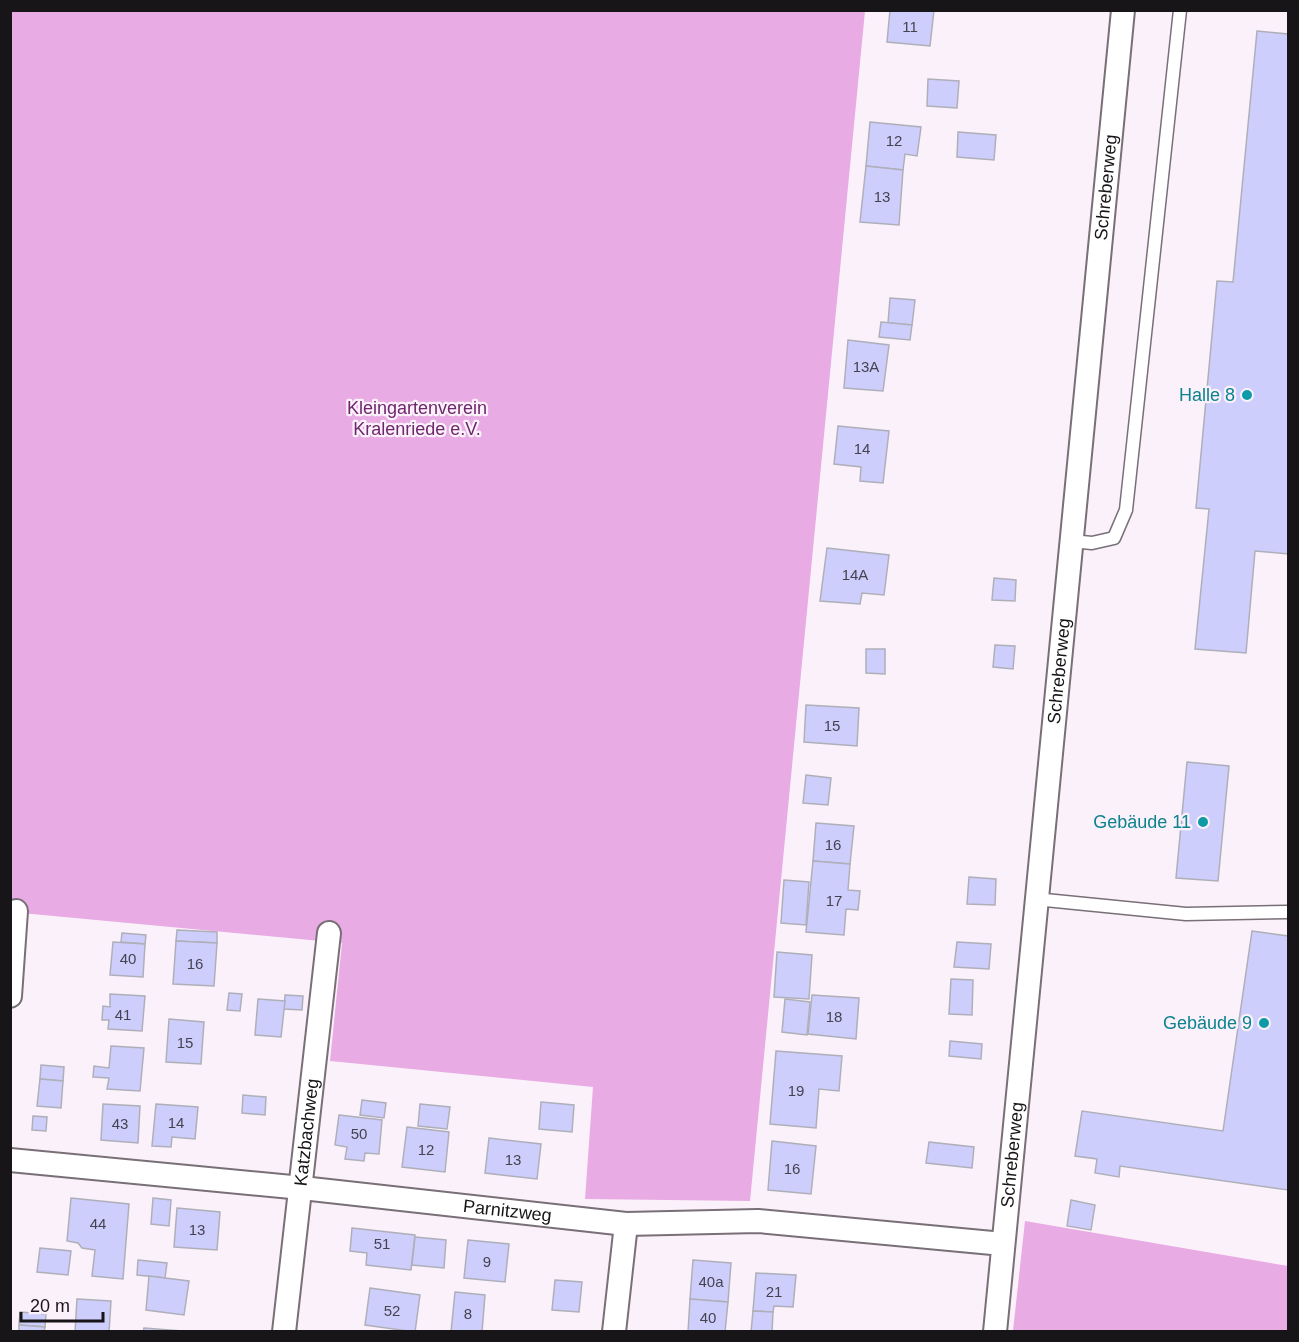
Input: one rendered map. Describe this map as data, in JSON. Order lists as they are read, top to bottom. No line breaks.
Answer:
{"streets":{"street":["Schreberweg","Katzbachweg","Parnitzweg"]},"crossings":[["Schreberweg","Parnitzweg"],["Katzbachweg","Parnitzweg"]],"parks":["Kleingartenverein Kralenriede e.V."],"places":["Halle 8","Gebäude 11","Gebäude 9"],"house_numbers":["11","12","13","13A","14","14A","15","16","17","40","16","41","18","15","19","14","43","50","12","13","16","44","13","51","9","40a","21","52","8","40"],"scale_bar":"20 m"}
